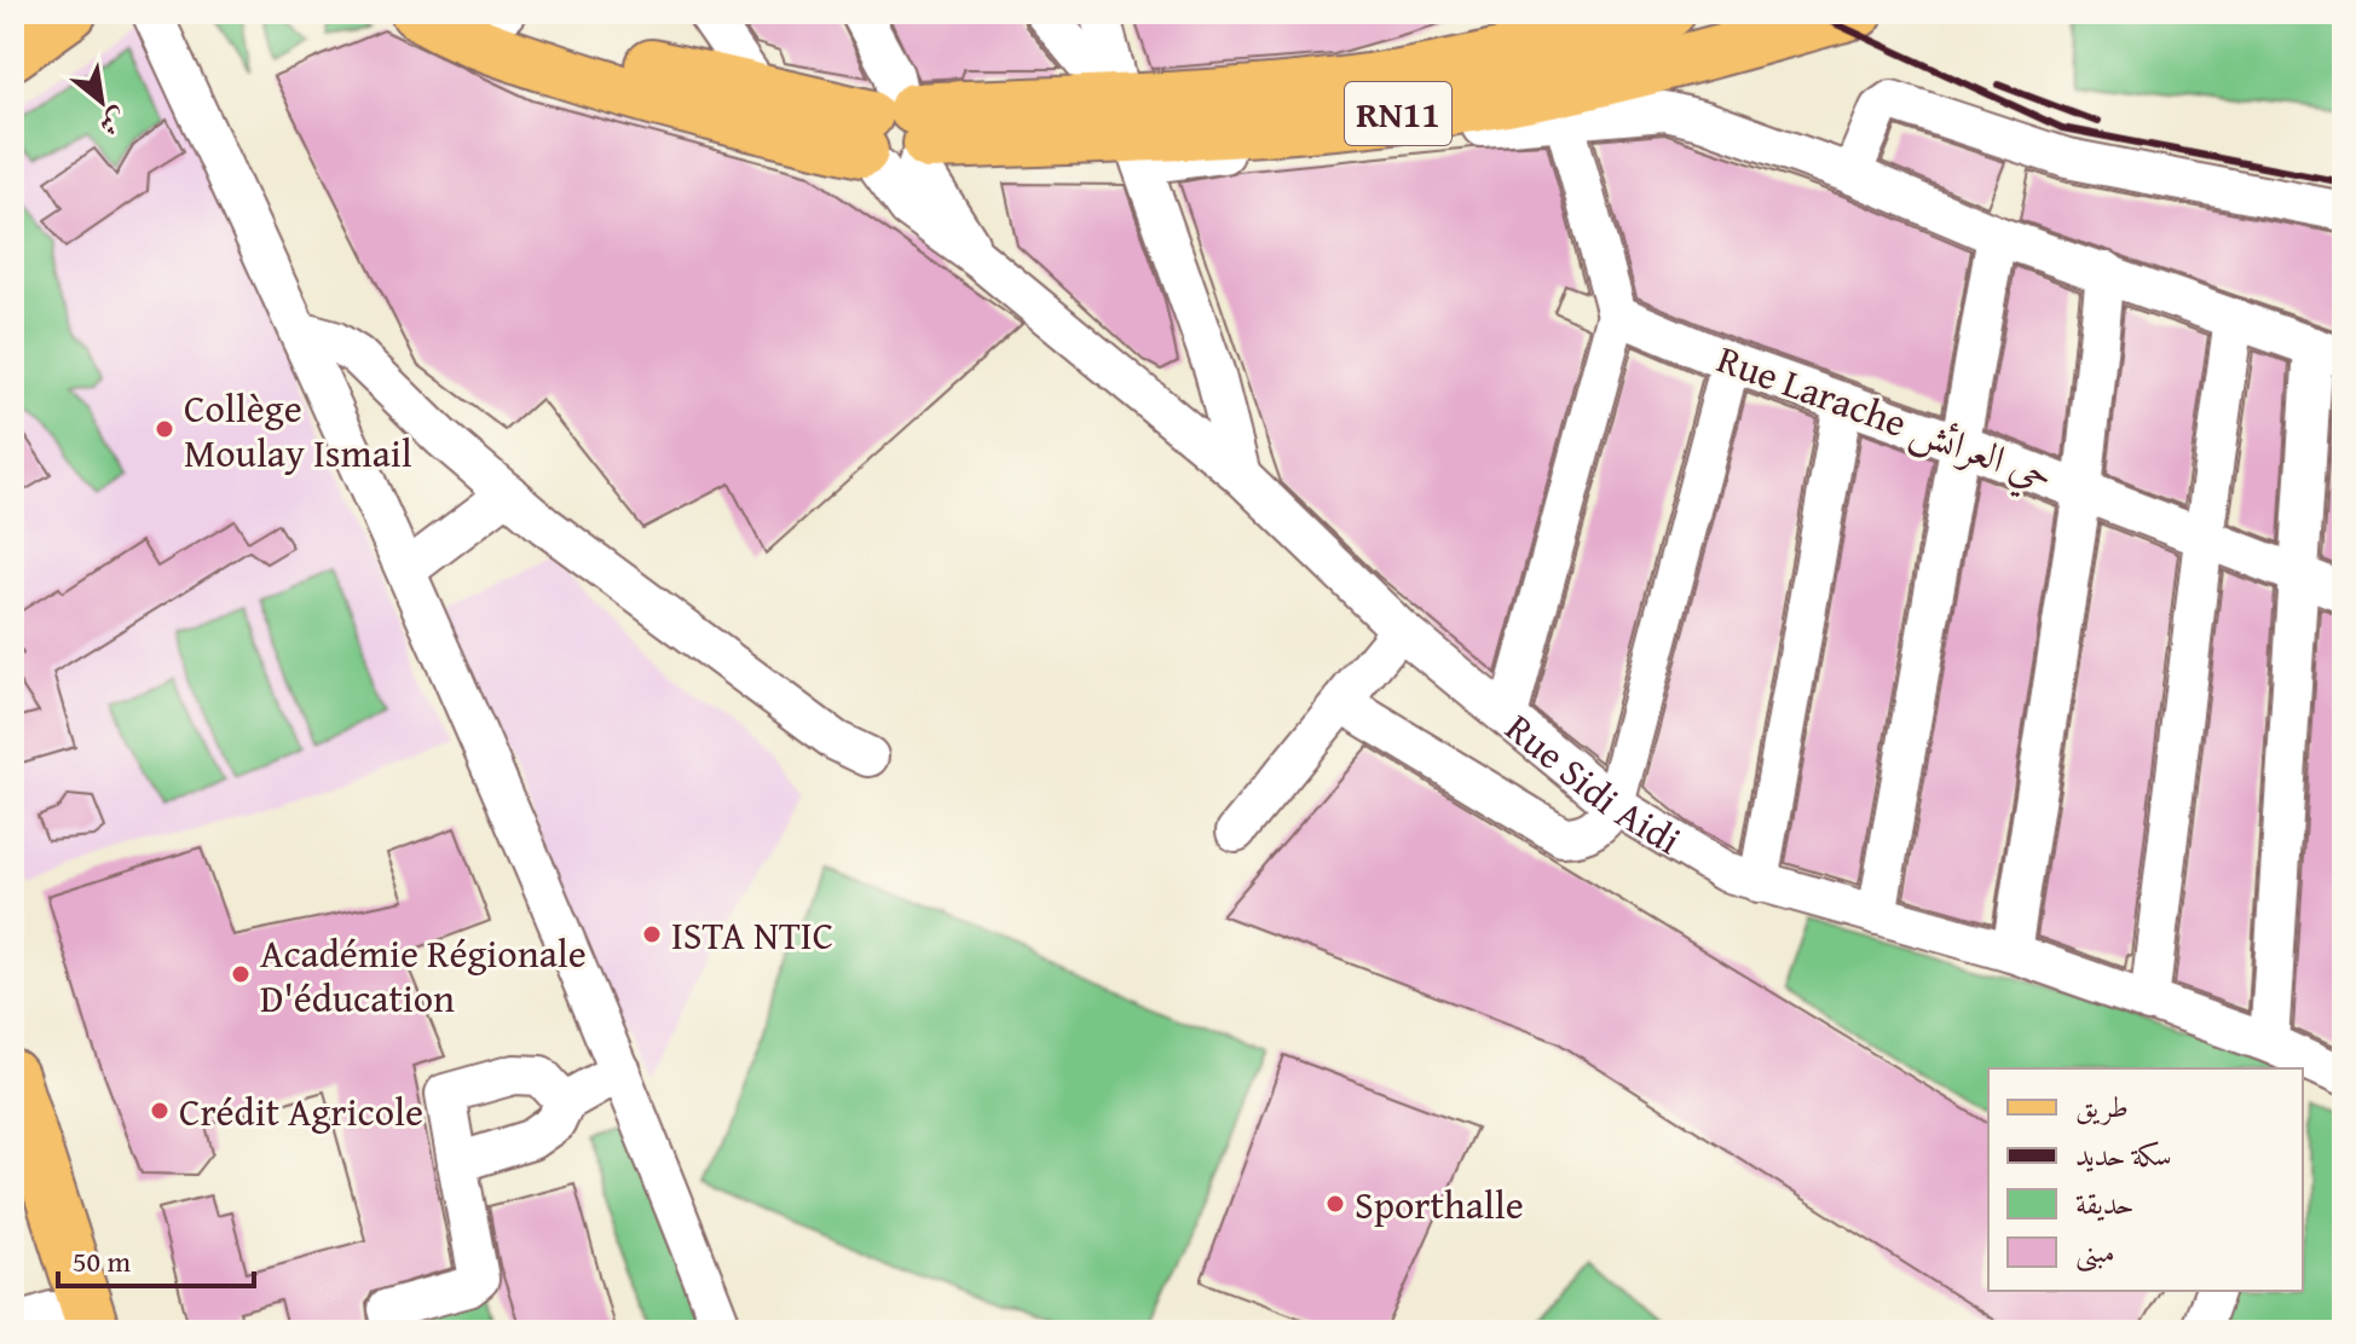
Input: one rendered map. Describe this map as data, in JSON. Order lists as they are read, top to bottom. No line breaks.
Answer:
{"streets":{"main road":["RN11"],"street":["Rue Larache حي العرائش","Rue Sidi Aidi"]},"crossings":[["RN11","Rue Sidi Aidi"]],"places":["Collège Moulay Ismail","ISTA NTIC","Académie Régionale D'éducation","Crédit Agricole","Sporthalle"],"legend":["طريق","سكة حديد","حديقة","مبنى"],"scale_bar":"50 m","north":"bottom right"}
